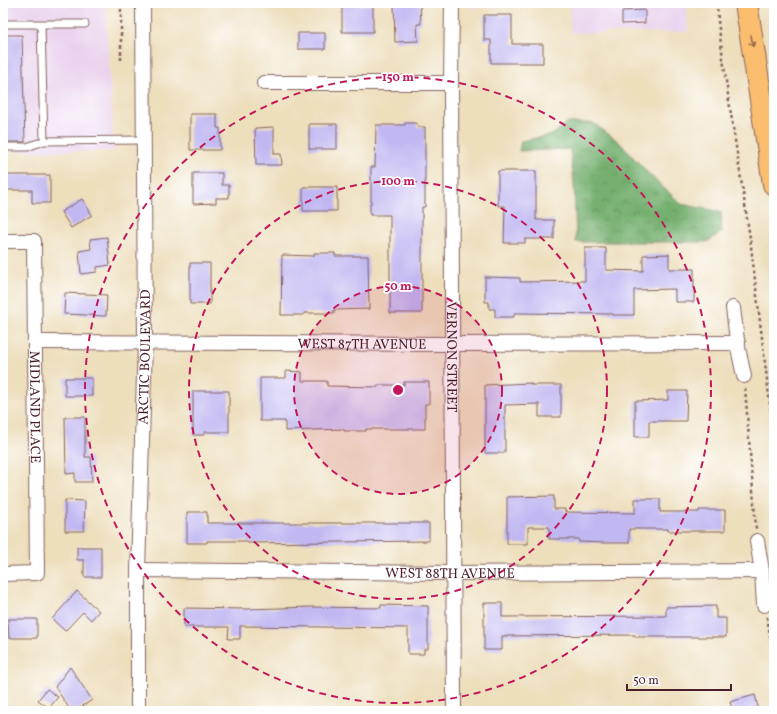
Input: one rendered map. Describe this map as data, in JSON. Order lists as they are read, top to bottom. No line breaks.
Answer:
{"streets":{"street":["WEST 87TH AVENUE","ARCTIC BOULEVARD","VERNON STREET","MIDLAND PLACE","WEST 88TH AVENUE"]},"crossings":[["WEST 87TH AVENUE","ARCTIC BOULEVARD"],["WEST 87TH AVENUE","VERNON STREET"],["WEST 87TH AVENUE","MIDLAND PLACE"],["ARCTIC BOULEVARD","WEST 88TH AVENUE"],["VERNON STREET","WEST 88TH AVENUE"]],"scale_bar":"50 m","rings":["150 m","100 m","50 m"]}
